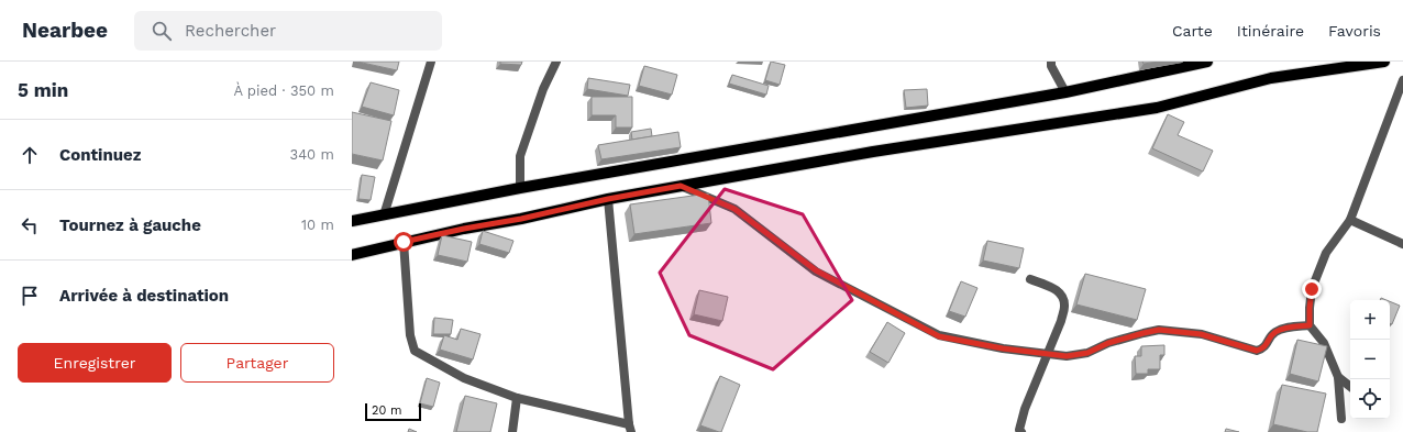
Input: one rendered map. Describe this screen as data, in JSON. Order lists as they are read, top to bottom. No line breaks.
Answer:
{"scale_bar":"20 m","page":{"header":"Nearbee","search":"Rechercher","nav":["Carte","Itinéraire","Favoris"],"heading":["5 min","À pied · 350 m"],"list":[["Continuez","340 m"],["Tournez à gauche","10 m"],"Arrivée à destination"],"map_buttons":["+","−"],"buttons":["Enregistrer","Partager"],"scale":"20 m"}}
